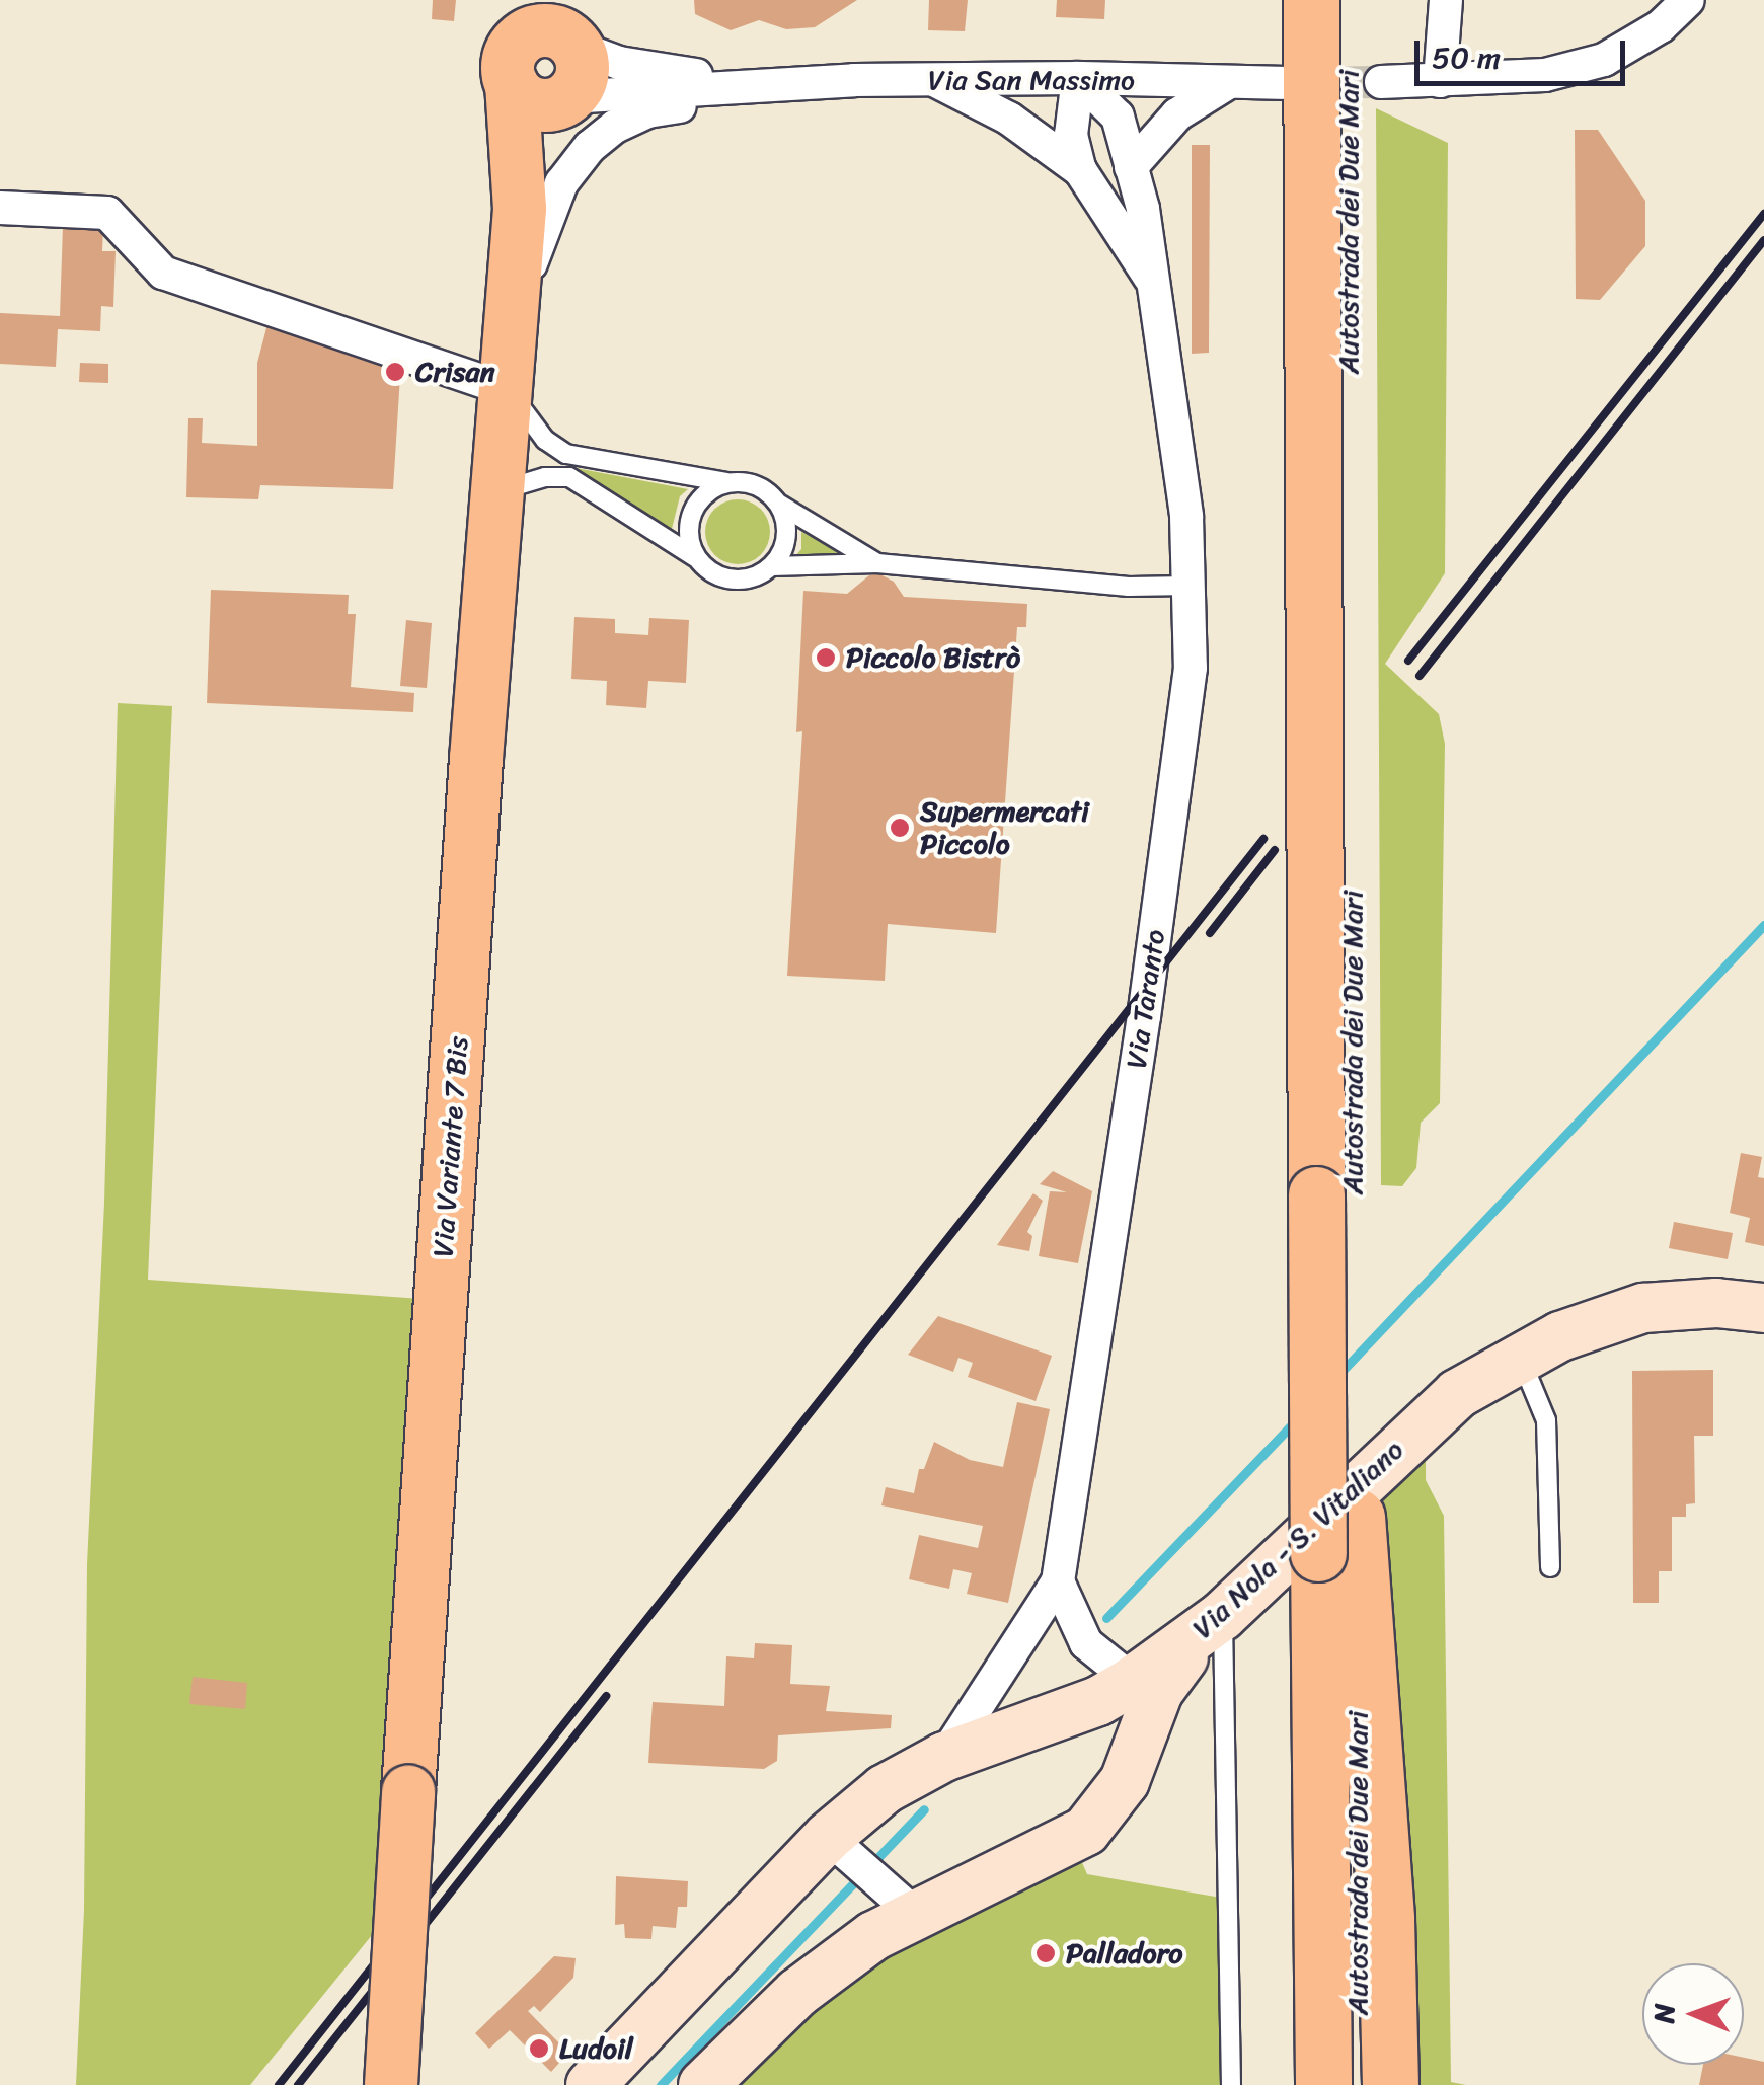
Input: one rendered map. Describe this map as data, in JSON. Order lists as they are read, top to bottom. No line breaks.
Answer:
{"streets":{"highway":["Autostrada dei Due Mari"],"main road":["Via Variante 7 Bis","Via Nola - S. Vitaliano"],"street":["Via San Massimo","Via Taranto"]},"crossings":[["Via San Massimo","Via Taranto"],["Via San Massimo","Via Variante 7 Bis"]],"places":["Crisan","Piccolo Bistrò","Supermercati Piccolo","Palladoro","Ludoil"],"scale_bar":"50 m","north":"left"}
